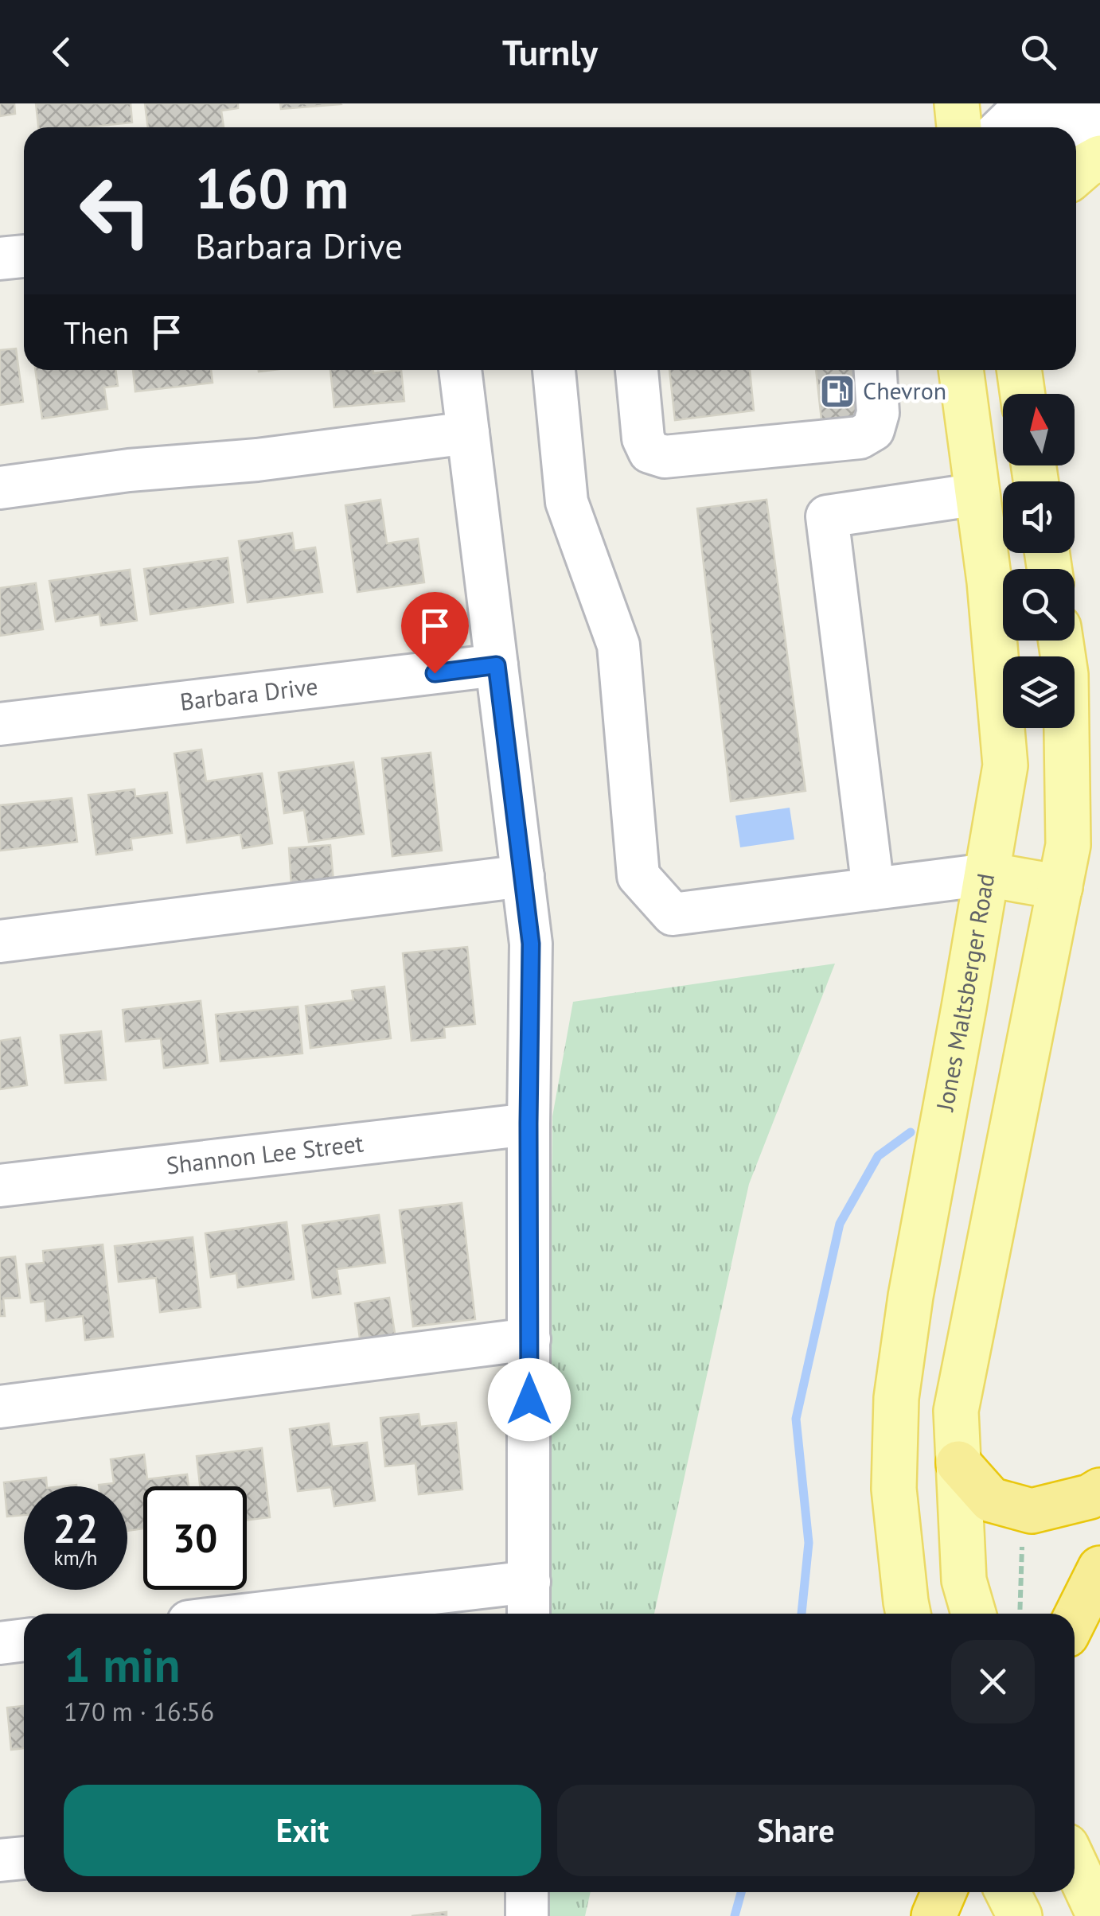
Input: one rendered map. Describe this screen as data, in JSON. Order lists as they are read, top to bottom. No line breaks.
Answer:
{"streets":{"main road":["Jones Maltsberger Road"],"street":["Barbara Drive","Shannon Lee Street"]},"places":{"fuel station":["Chevron"]},"north":"top","page":{"header":"Turnly","turn":["160 m","Barbara Drive"],"then":"Then","speed":"22 km/h","limit":"30","heading":["1 min","170 m · 16:56"],"buttons":["Exit","Share"]}}
